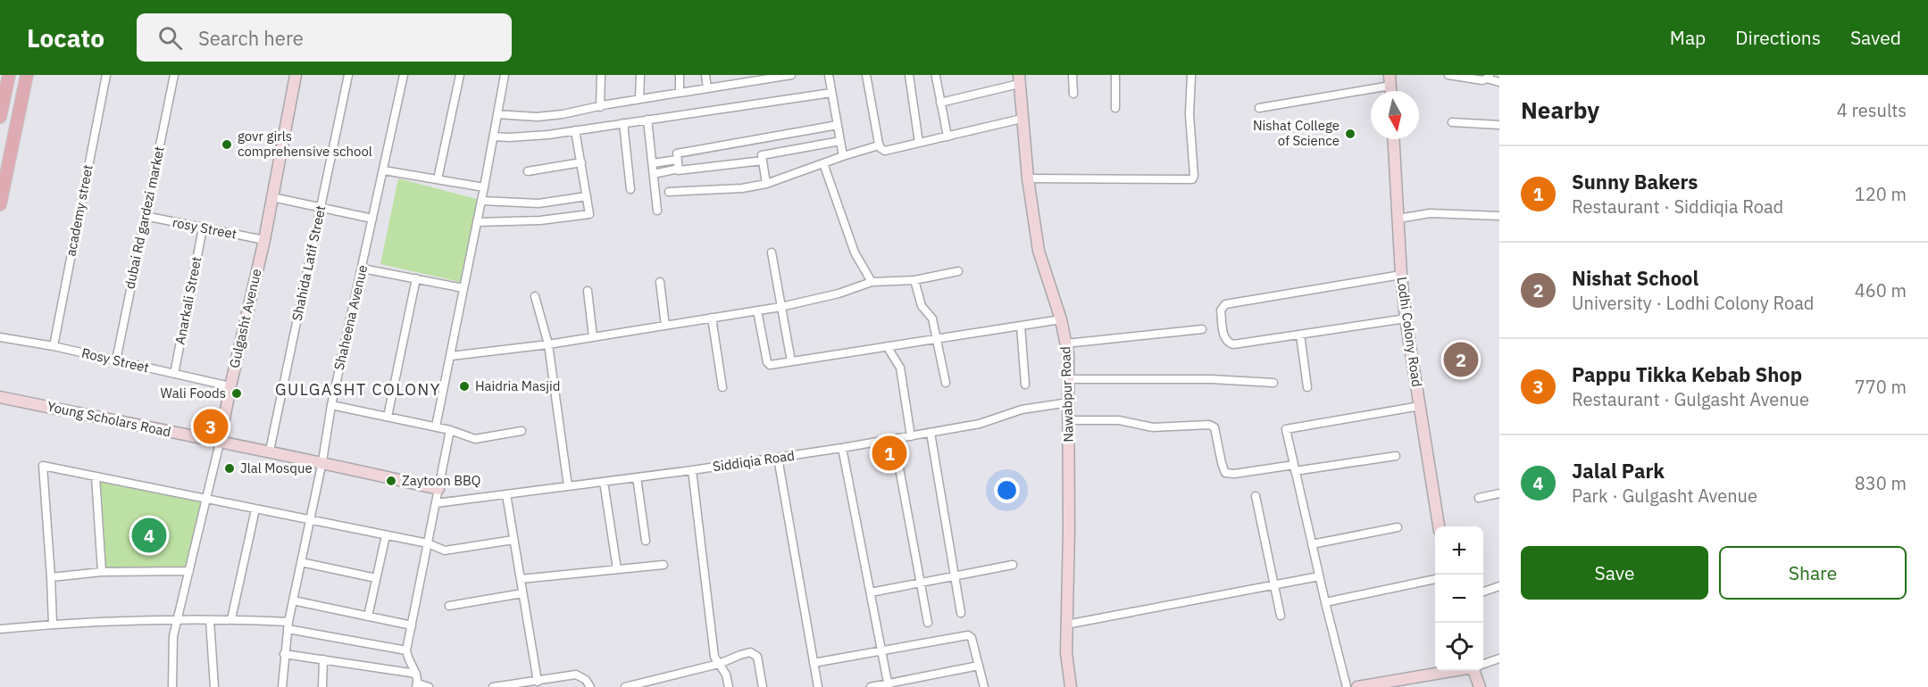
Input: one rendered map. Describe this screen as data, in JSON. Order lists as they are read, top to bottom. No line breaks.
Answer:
{"streets":{"street":["academy street","dubai Rd gardezi market","rosy Street","Shahida Latif Street","Anarkali Street","Shaheena Avenue","Gulgasht Avenue","Lodhi Colony Road","Rosy Street","Nawabpur Road","Young Scholars Road","Siddiqia Road"]},"crossings":[["academy street","Rosy Street"],["dubai Rd gardezi market","rosy Street"],["dubai Rd gardezi market","Rosy Street"],["rosy Street","Anarkali Street"],["rosy Street","Gulgasht Avenue"],["Shahida Latif Street","Young Scholars Road"],["Anarkali Street","Rosy Street"],["Shaheena Avenue","Young Scholars Road"],["Gulgasht Avenue","Rosy Street"],["Gulgasht Avenue","Young Scholars Road"],["Nawabpur Road","Siddiqia Road"]],"districts":["GULGASHT COLONY"],"places":["Nishat College of Science","govr girls comprehensive school","Haidria Masjid","Wali Foods","Jlal Mosque","Zaytoon BBQ"],"north":"bottom","page":{"header":"Locato","search":"Search here","nav":["Map","Directions","Saved"],"heading":["Nearby","4 results"],"list":[{"mark":"1","name":"Sunny Bakers","note":"Restaurant · Siddiqia Road","value":"120 m"},{"mark":"2","name":"Nishat School","note":"University · Lodhi Colony Road","value":"460 m"},{"mark":"3","name":"Pappu Tikka Kebab Shop","note":"Restaurant · Gulgasht Avenue","value":"770 m"},{"mark":"4","name":"Jalal Park","note":"Park · Gulgasht Avenue","value":"830 m"}],"pins":["2","3","1","4"],"map_buttons":["+","−"],"buttons":["Save","Share"]}}
